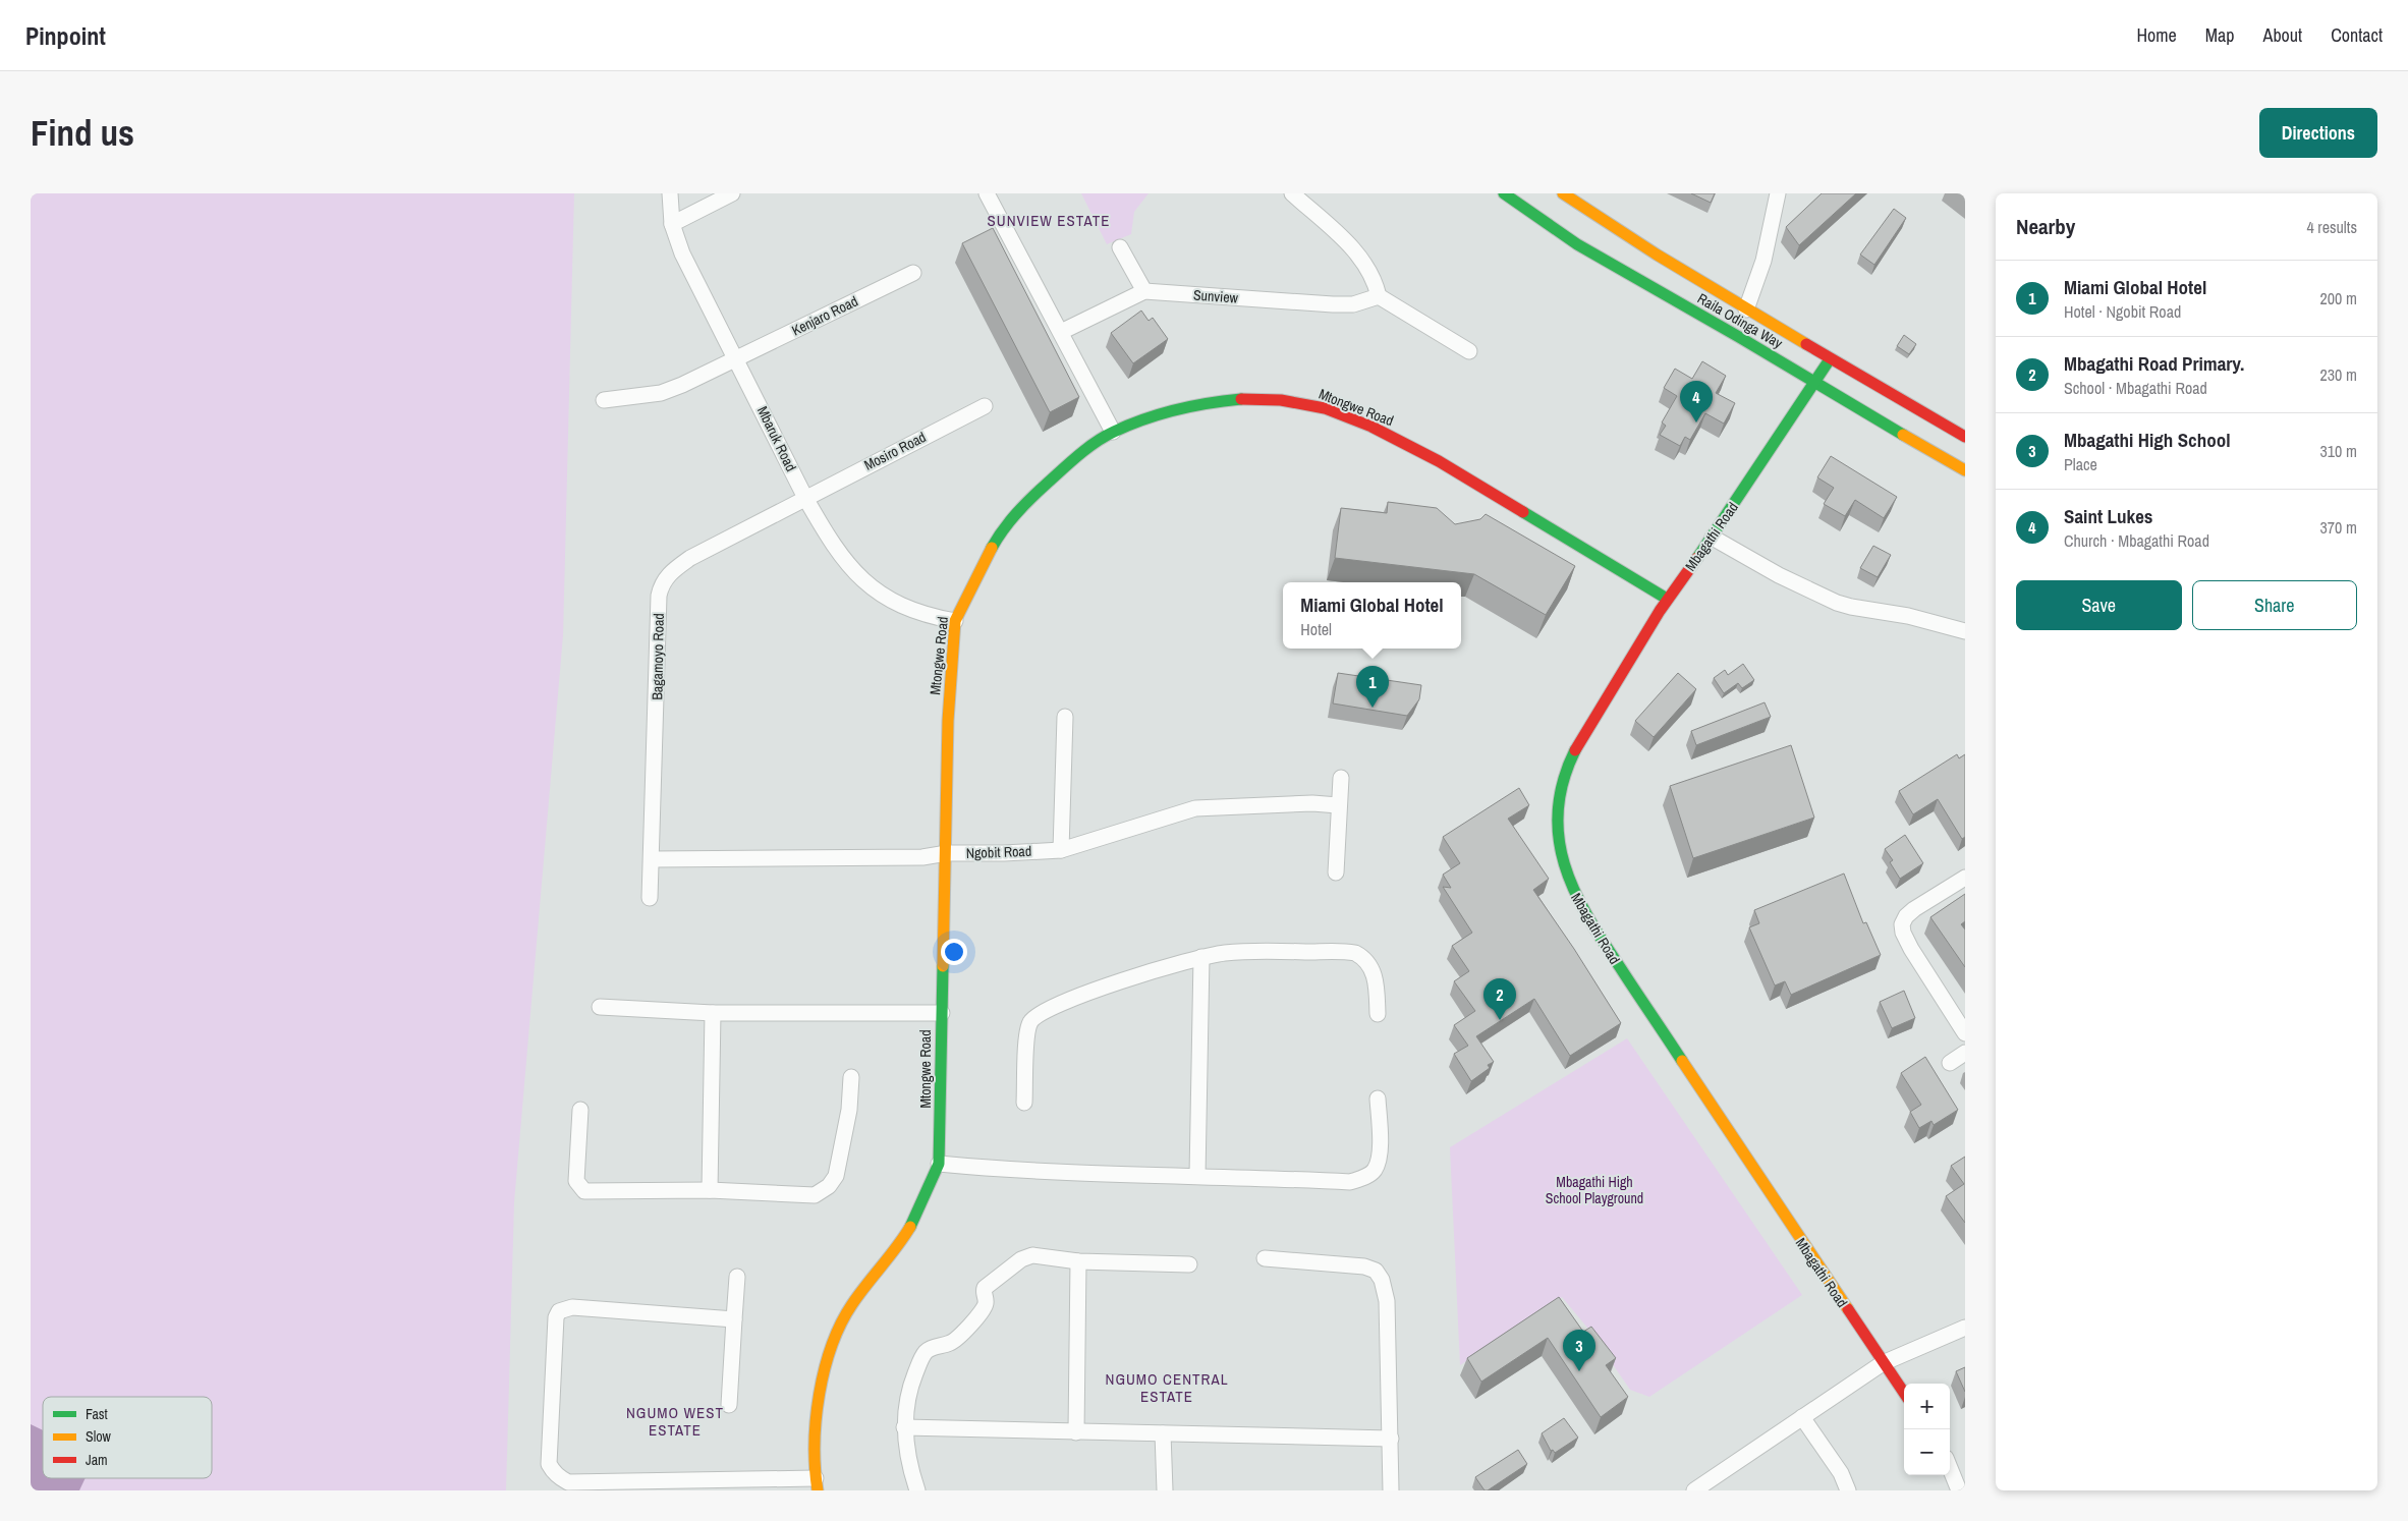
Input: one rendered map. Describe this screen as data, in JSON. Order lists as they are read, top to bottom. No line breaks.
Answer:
{"streets":{"street":["Sunview","Kenjaro Road","Raila Odinga Way","Mtongwe Road","Mbaruk Road","Mosiro Road","Mbagathi Road","Bagamoyo Road","Ngobit Road"]},"crossings":[["Kenjaro Road","Mbaruk Road"],["Raila Odinga Way","Mbagathi Road"],["Mtongwe Road","Mbaruk Road"],["Mtongwe Road","Mbagathi Road"],["Mtongwe Road","Ngobit Road"],["Mbaruk Road","Mosiro Road"],["Mbaruk Road","Bagamoyo Road"],["Mosiro Road","Bagamoyo Road"],["Bagamoyo Road","Ngobit Road"]],"districts":["SUNVIEW ESTATE","NGUMO CENTRAL ESTATE","NGUMO WEST ESTATE"],"parks":["Mbagathi High School Playground"],"legend":["Fast","Slow","Jam"],"page":{"header":"Pinpoint","nav":["Home","Map","About","Contact"],"buttons":["Directions",["Save","Share"]],"title":"Find us","heading":["Nearby","4 results"],"list":[{"mark":"1","name":"Miami Global Hotel","note":"Hotel · Ngobit Road","value":"200 m"},{"mark":"2","name":"Mbagathi Road Primary.","note":"School · Mbagathi Road","value":"230 m"},{"mark":"3","name":"Mbagathi High School","note":"Place","value":"310 m"},{"mark":"4","name":"Saint Lukes","note":"Church · Mbagathi Road","value":"370 m"}],"pins":["4","1","2","3"],"popup":["Miami Global Hotel","Hotel"],"map_buttons":["+","−"]}}
